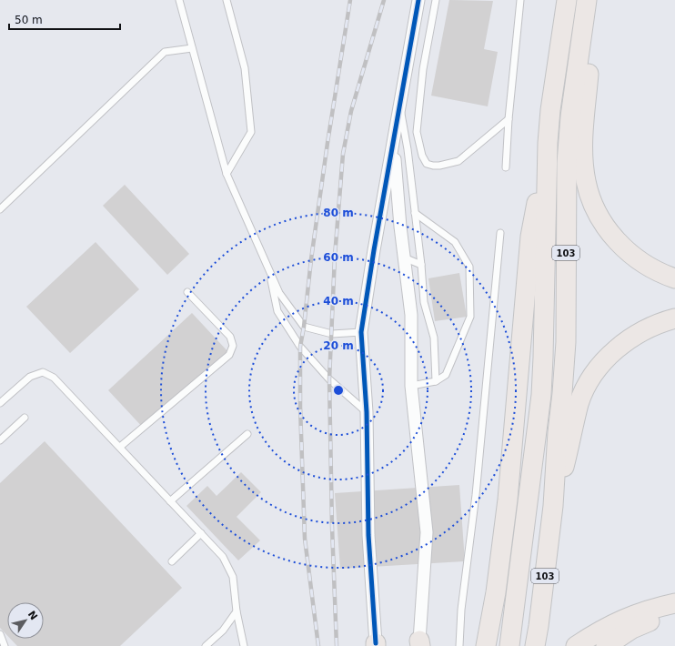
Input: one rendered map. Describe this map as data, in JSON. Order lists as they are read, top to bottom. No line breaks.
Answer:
{"streets":{"main road":["103"]},"scale_bar":"50 m","north":"top right","rings":["80 m","60 m","40 m","20 m"]}
